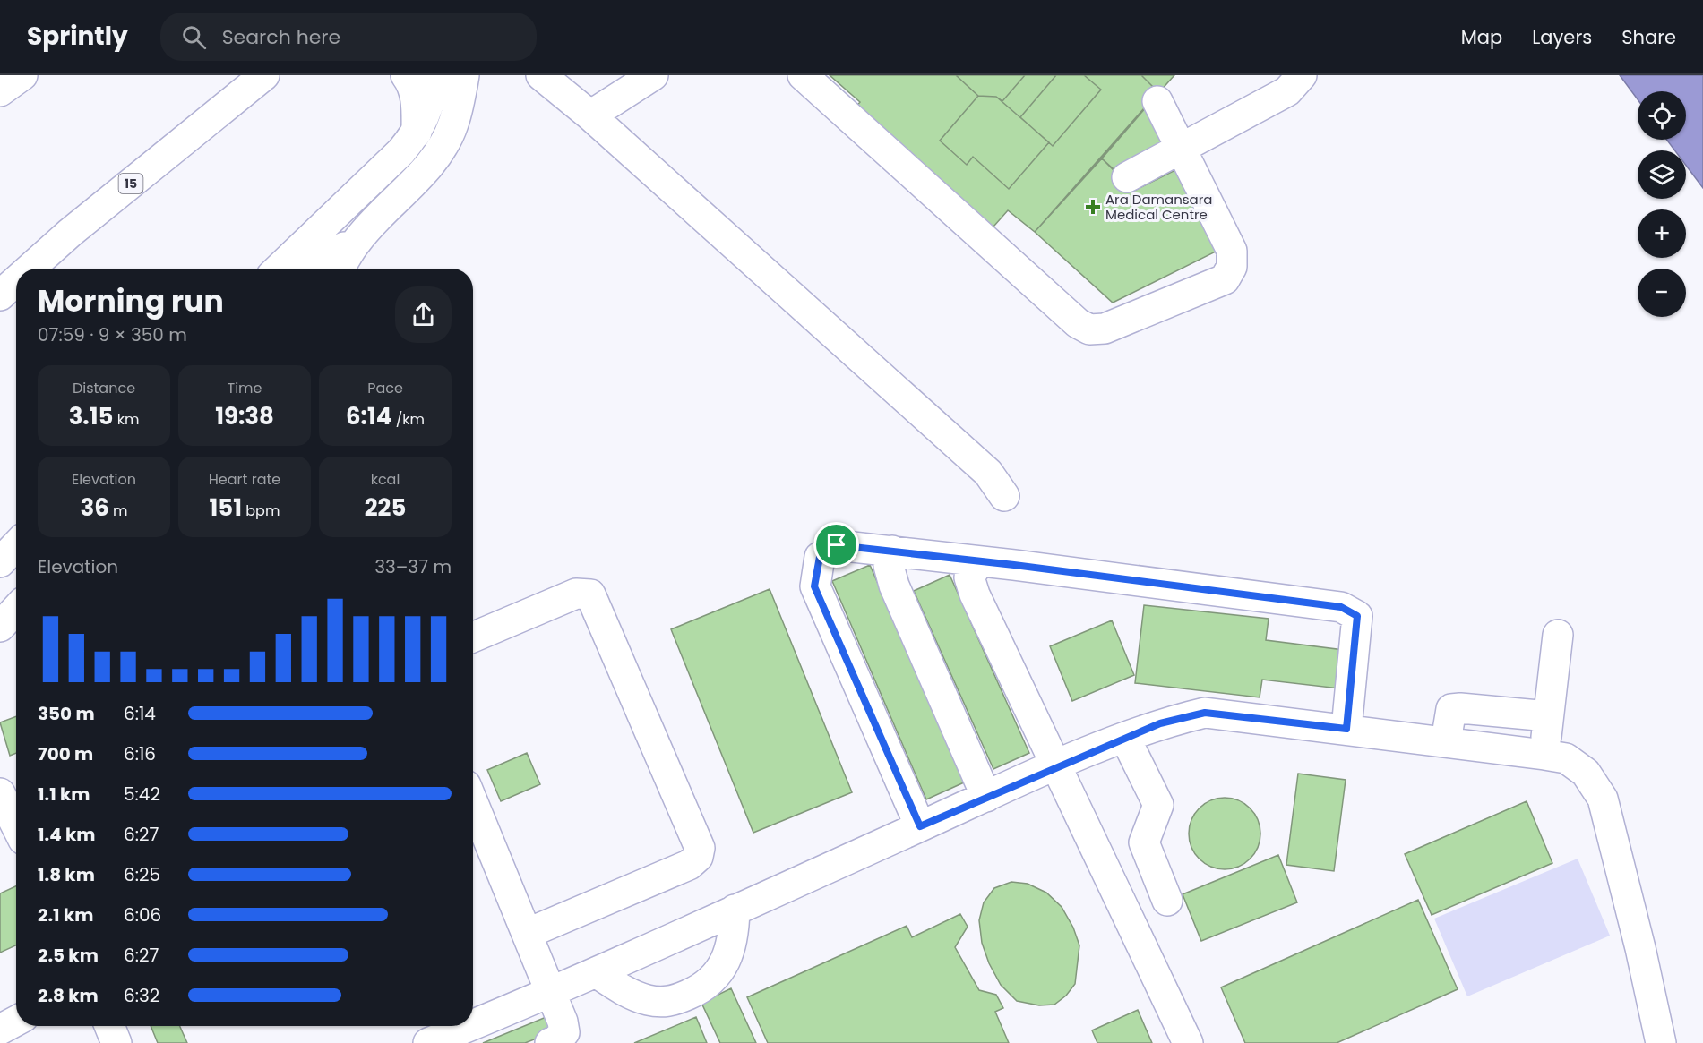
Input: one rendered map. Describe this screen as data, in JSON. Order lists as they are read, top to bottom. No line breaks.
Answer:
{"streets":{"main road":["15"]},"places":{"health":["Ara Damansara Medical Centre"]},"page":{"header":"Sprintly","search":"Search here","nav":["Map","Layers","Share"],"map_buttons":["+","−"],"heading":["Morning run","07:59 · 9 × 350 m"],"stats":[["Distance","3.15 km"],["Time","19:38"],["Pace","6:14 /km"],["Elevation","36 m"],["Heart rate","151 bpm"],["kcal","225"]],"chart":["Elevation","33–37 m"],"list":[{"name":"350 m","note":"6:14"},{"name":"700 m","note":"6:16"},{"name":"1.1 km","note":"5:42"},{"name":"1.4 km","note":"6:27"},{"name":"1.8 km","note":"6:25"},{"name":"2.1 km","note":"6:06"},{"name":"2.5 km","note":"6:27"},{"name":"2.8 km","note":"6:32"}]}}
